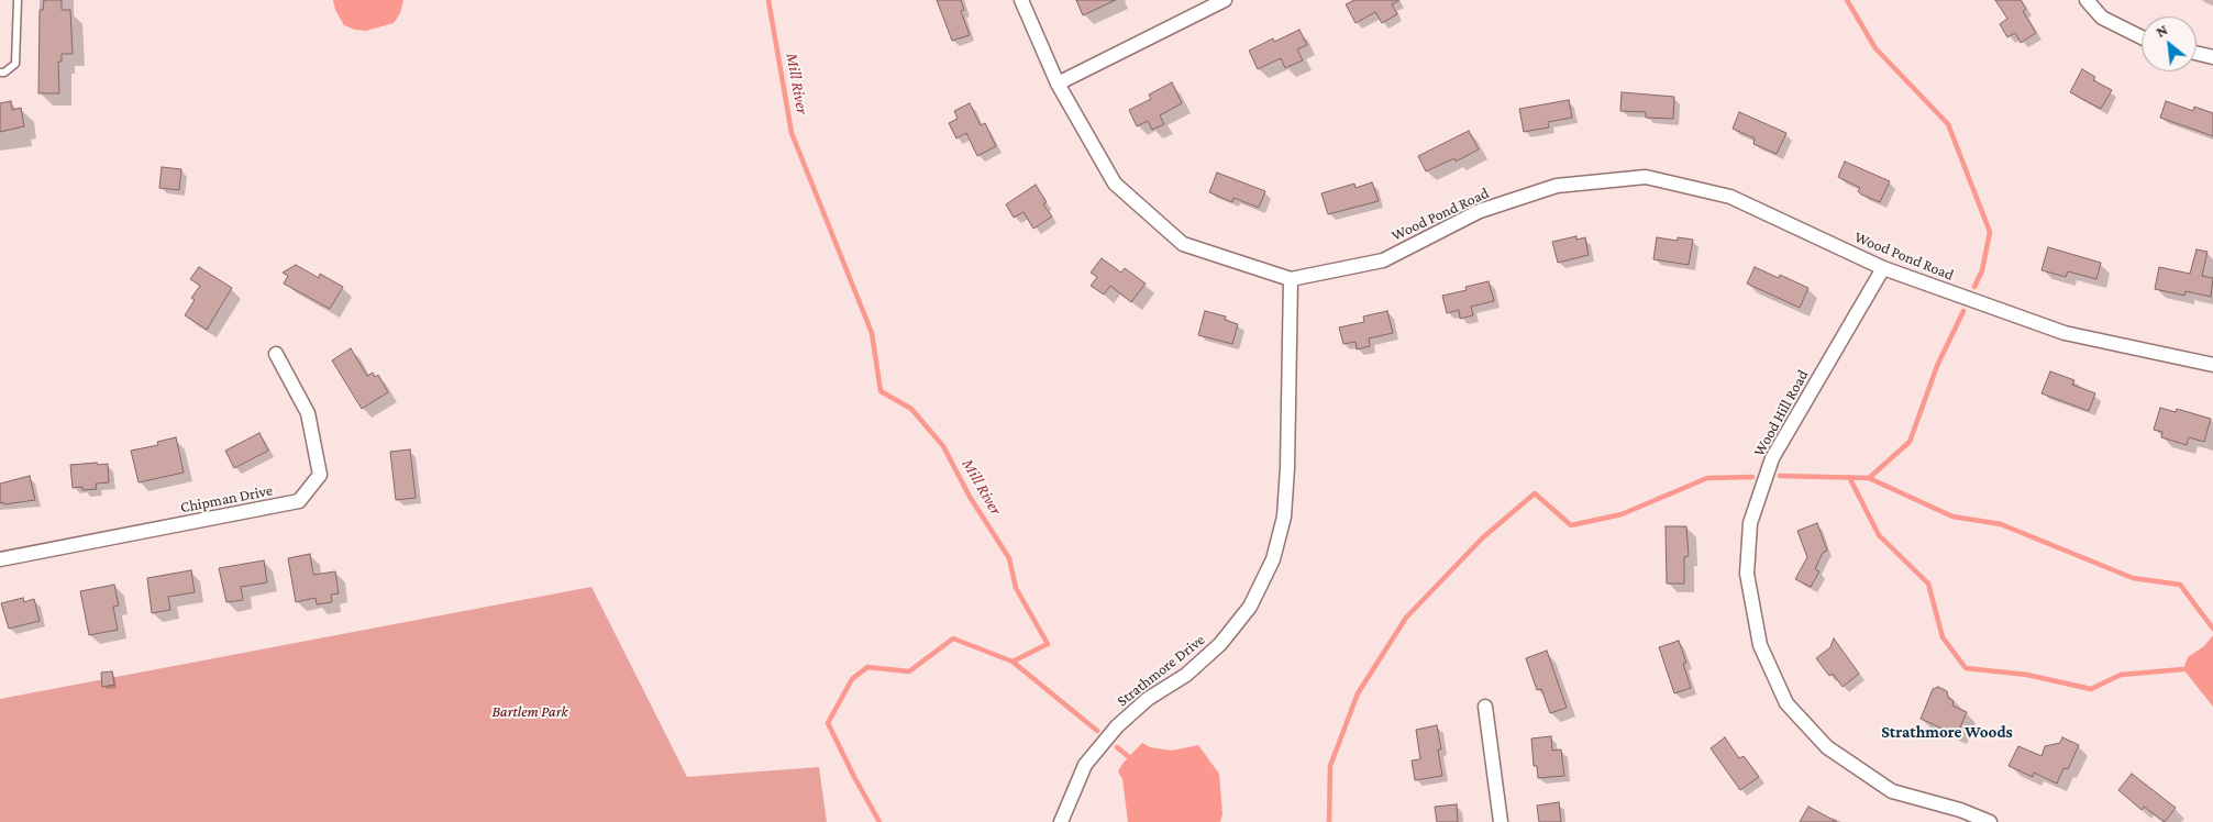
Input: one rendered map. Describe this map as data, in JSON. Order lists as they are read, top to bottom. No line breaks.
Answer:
{"streets":{"street":["Wood Pond Road","Wood Hill Road","Chipman Drive","Strathmore Drive"]},"crossings":[["Wood Pond Road","Wood Hill Road"],["Wood Pond Road","Strathmore Drive"]],"districts":["Strathmore Woods"],"water":["Mill River"],"parks":["Bartlem Park"],"north":"top left"}
